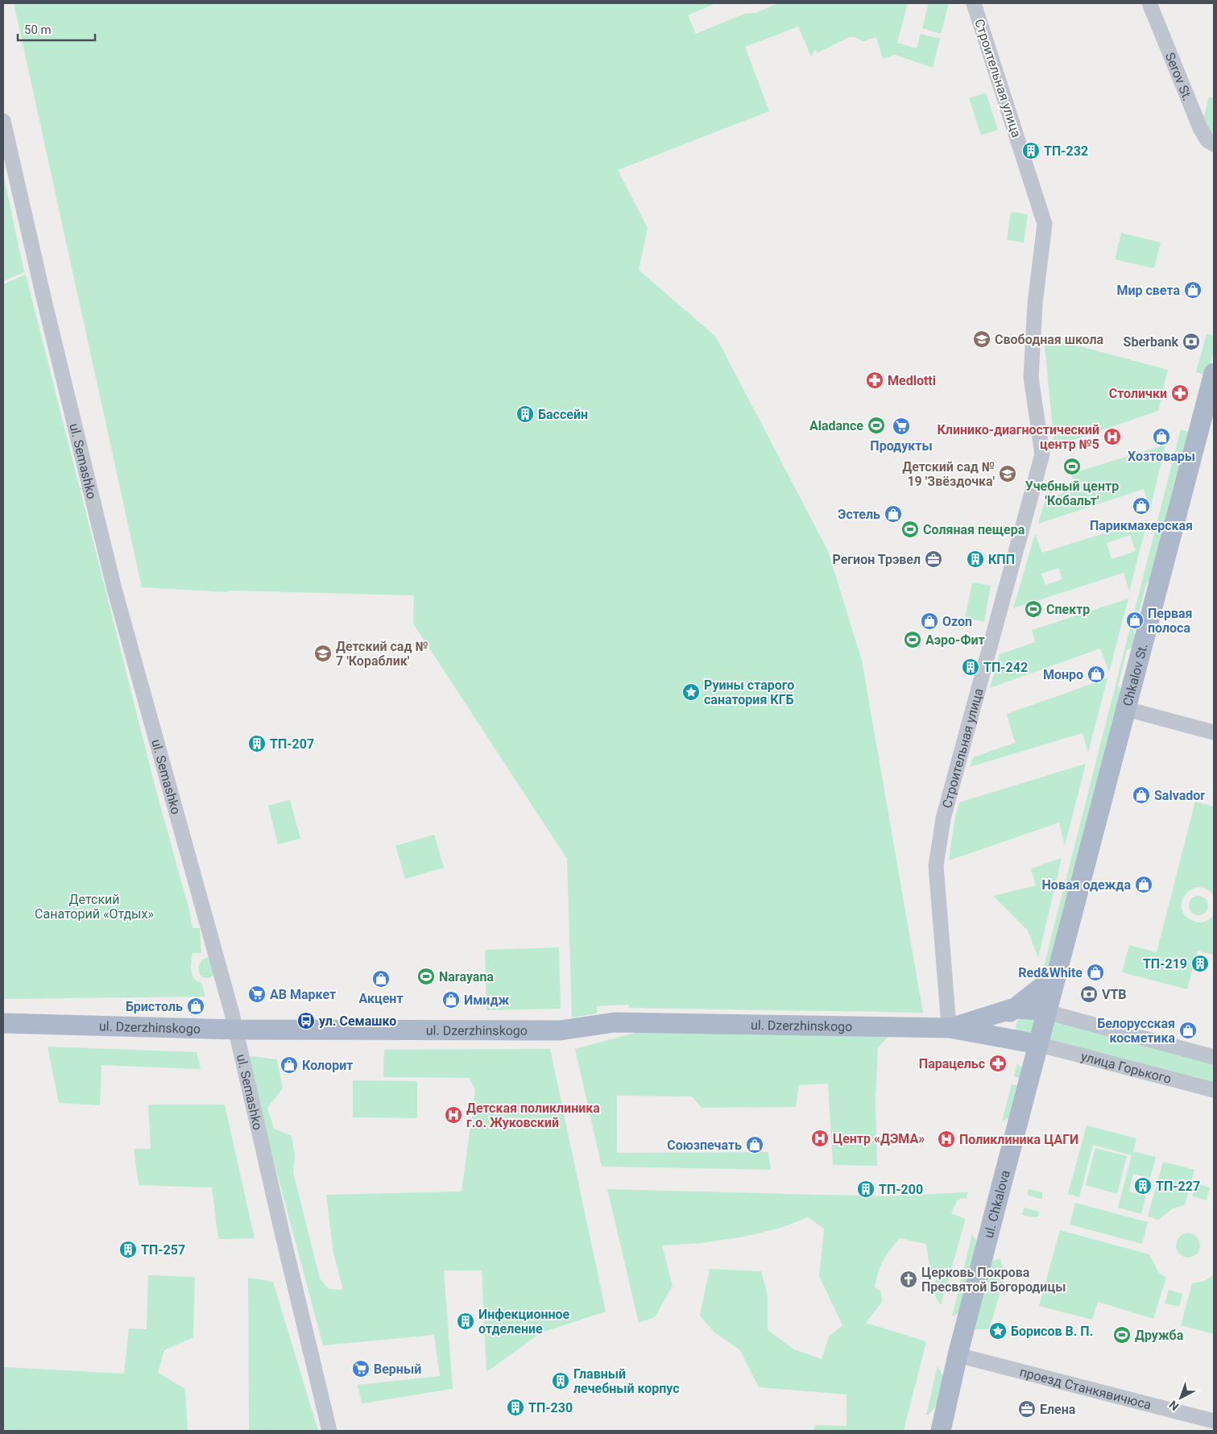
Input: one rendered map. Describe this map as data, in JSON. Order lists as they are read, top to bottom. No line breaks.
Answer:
{"streets":{"main road":["Chkalov St.","ul. Dzerzhinskogo","ul. Chkalova"],"street":["Serov St.","Строительная улица","ul. Semashko","улица Горького","проезд Станкявичюса"]},"crossings":[["Строительная улица","ul. Dzerzhinskogo"],["ul. Semashko","ul. Dzerzhinskogo"],["Chkalov St.","ul. Dzerzhinskogo"],["Chkalov St.","ul. Chkalova"],["ul. Dzerzhinskogo","улица Горького"],["ul. Dzerzhinskogo","ul. Chkalova"],["улица Горького","ul. Chkalova"],["ul. Chkalova","проезд Станкявичюса"]],"parks":["Детский Санаторий «Отдых»"],"places":{"building":["ТП-232","Бассейн","КПП","ТП-242","ТП-207","ТП-219","ТП-227","ТП-200","ТП-257","Инфекционное отделение","Главный лечебный корпус","ТП-230"],"shop":["Мир света","Хозтовары","Парикмахерская","Эстель","Первая полоса","Ozon","Монро","Salvador","Новая одежда","Red&White","Акцент","Имидж","Бристоль","Белорусская косметика","Колорит","Союзпечать"],"school or university":["Свободная школа","Детский сад № 19 'Звёздочка'","Детский сад № 7 'Кораблик'"],"bank":["Sberbank","VTB"],"pharmacy":["Mеdlotti","Столички","Парацельс"],"sports":["Aladance","Учебный центр 'Кобальт'","Соляная пещера","Спектр","Аэро-Фит","Narayana","Дружба"],"supermarket":["Продукты","АВ Маркет","Верный"],"hospital":["Клинико-диагностический центр №5","Детская поликлиника г.о. Жуковский","Центр «ДЭМА»","Поликлиника ЦАГИ"],"office":["Регион Трэвел","Елена"],"place":["Руины старого санатория КГБ","Борисов В. П."],"bus stop":["ул. Семашко"],"church":["Церковь Покрова Пресвятой Богородицы"]},"scale_bar":"50 m","north":"bottom left"}
